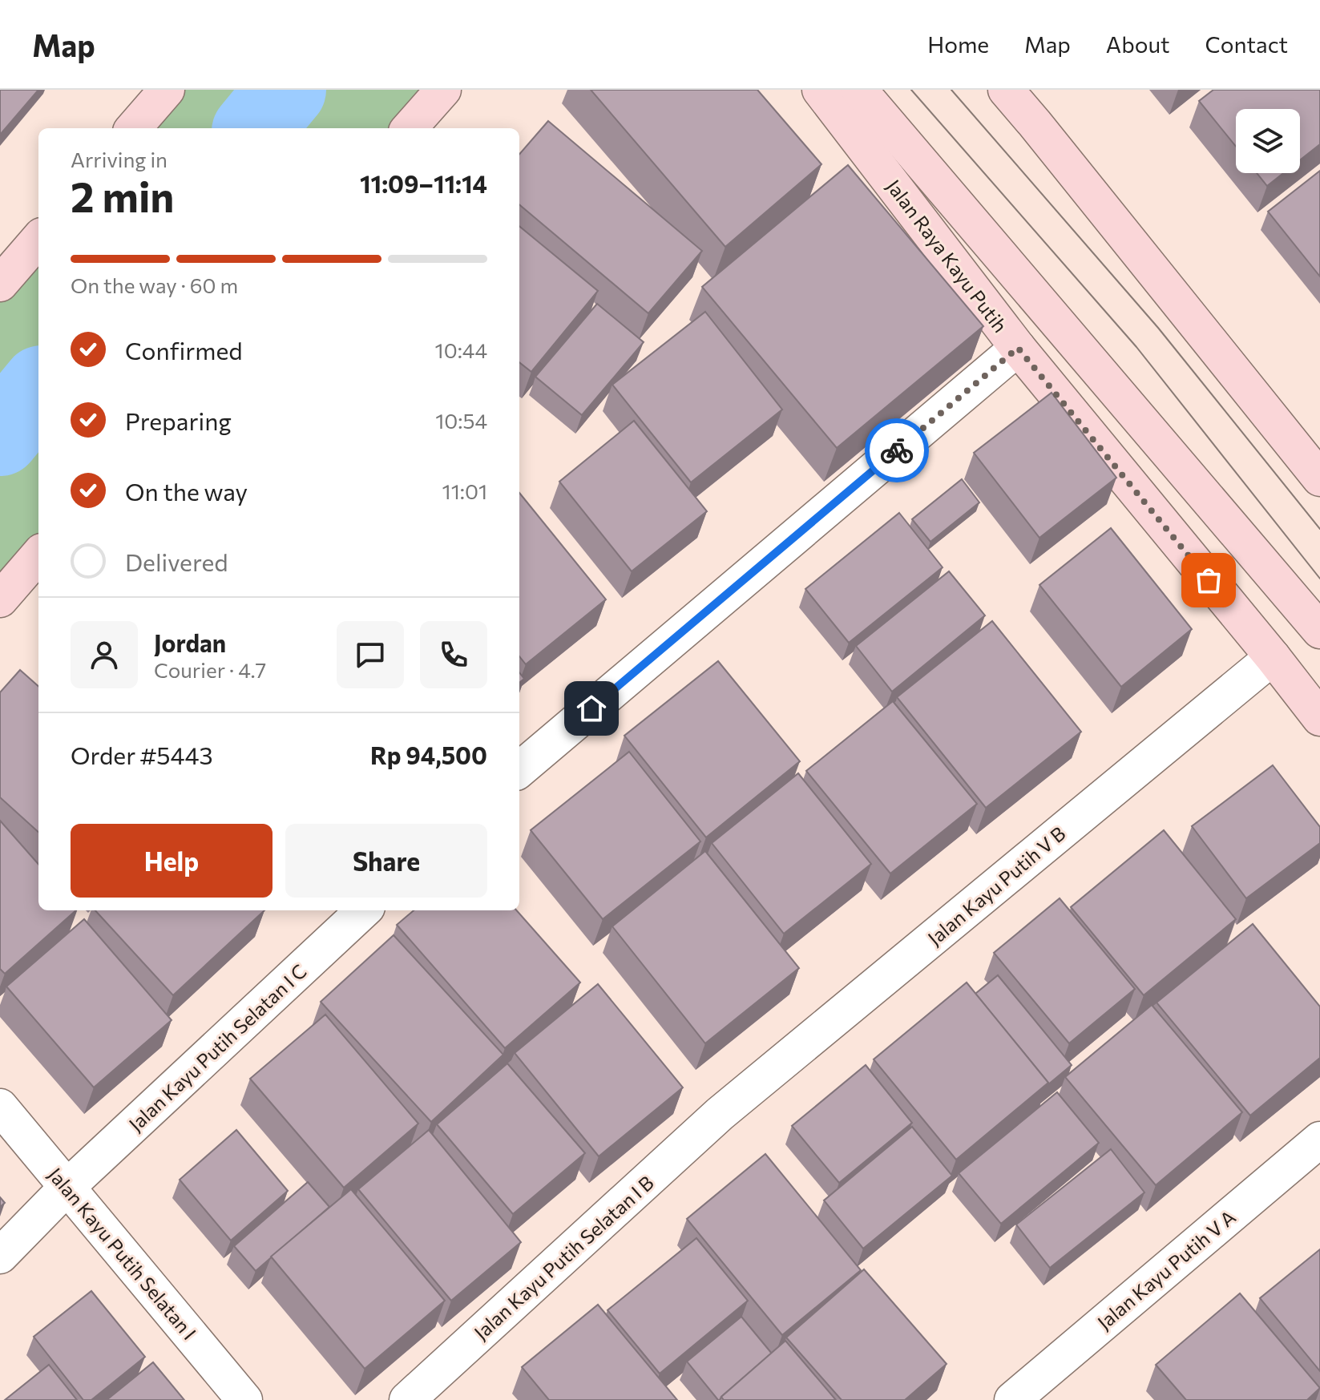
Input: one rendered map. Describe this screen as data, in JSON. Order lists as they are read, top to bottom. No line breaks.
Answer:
{"streets":{"main road":["Jalan Raya Kayu Putih"],"street":["Jalan Kayu Putih V B","Jalan Kayu Putih Selatan I C","Jalan Kayu Putih Selatan I","Jalan Kayu Putih Selatan I B","Jalan Kayu Putih V A"]},"crossings":[["Jalan Raya Kayu Putih","Jalan Kayu Putih V B"],["Jalan Kayu Putih V B","Jalan Kayu Putih Selatan I B"],["Jalan Kayu Putih Selatan I C","Jalan Kayu Putih Selatan I"]],"page":{"header":"Map","nav":["Home","Map","About","Contact"],"heading":["2 min","Arriving in","11:09–11:14"],"panel":["Jordan","Courier · 4.7","Order #5443","Rp 94,500"],"bar":"On the way · 60 m","list":[["Confirmed","10:44"],["Preparing","10:54"],["On the way","11:01"],"Delivered"],"buttons":["Help","Share"]}}
